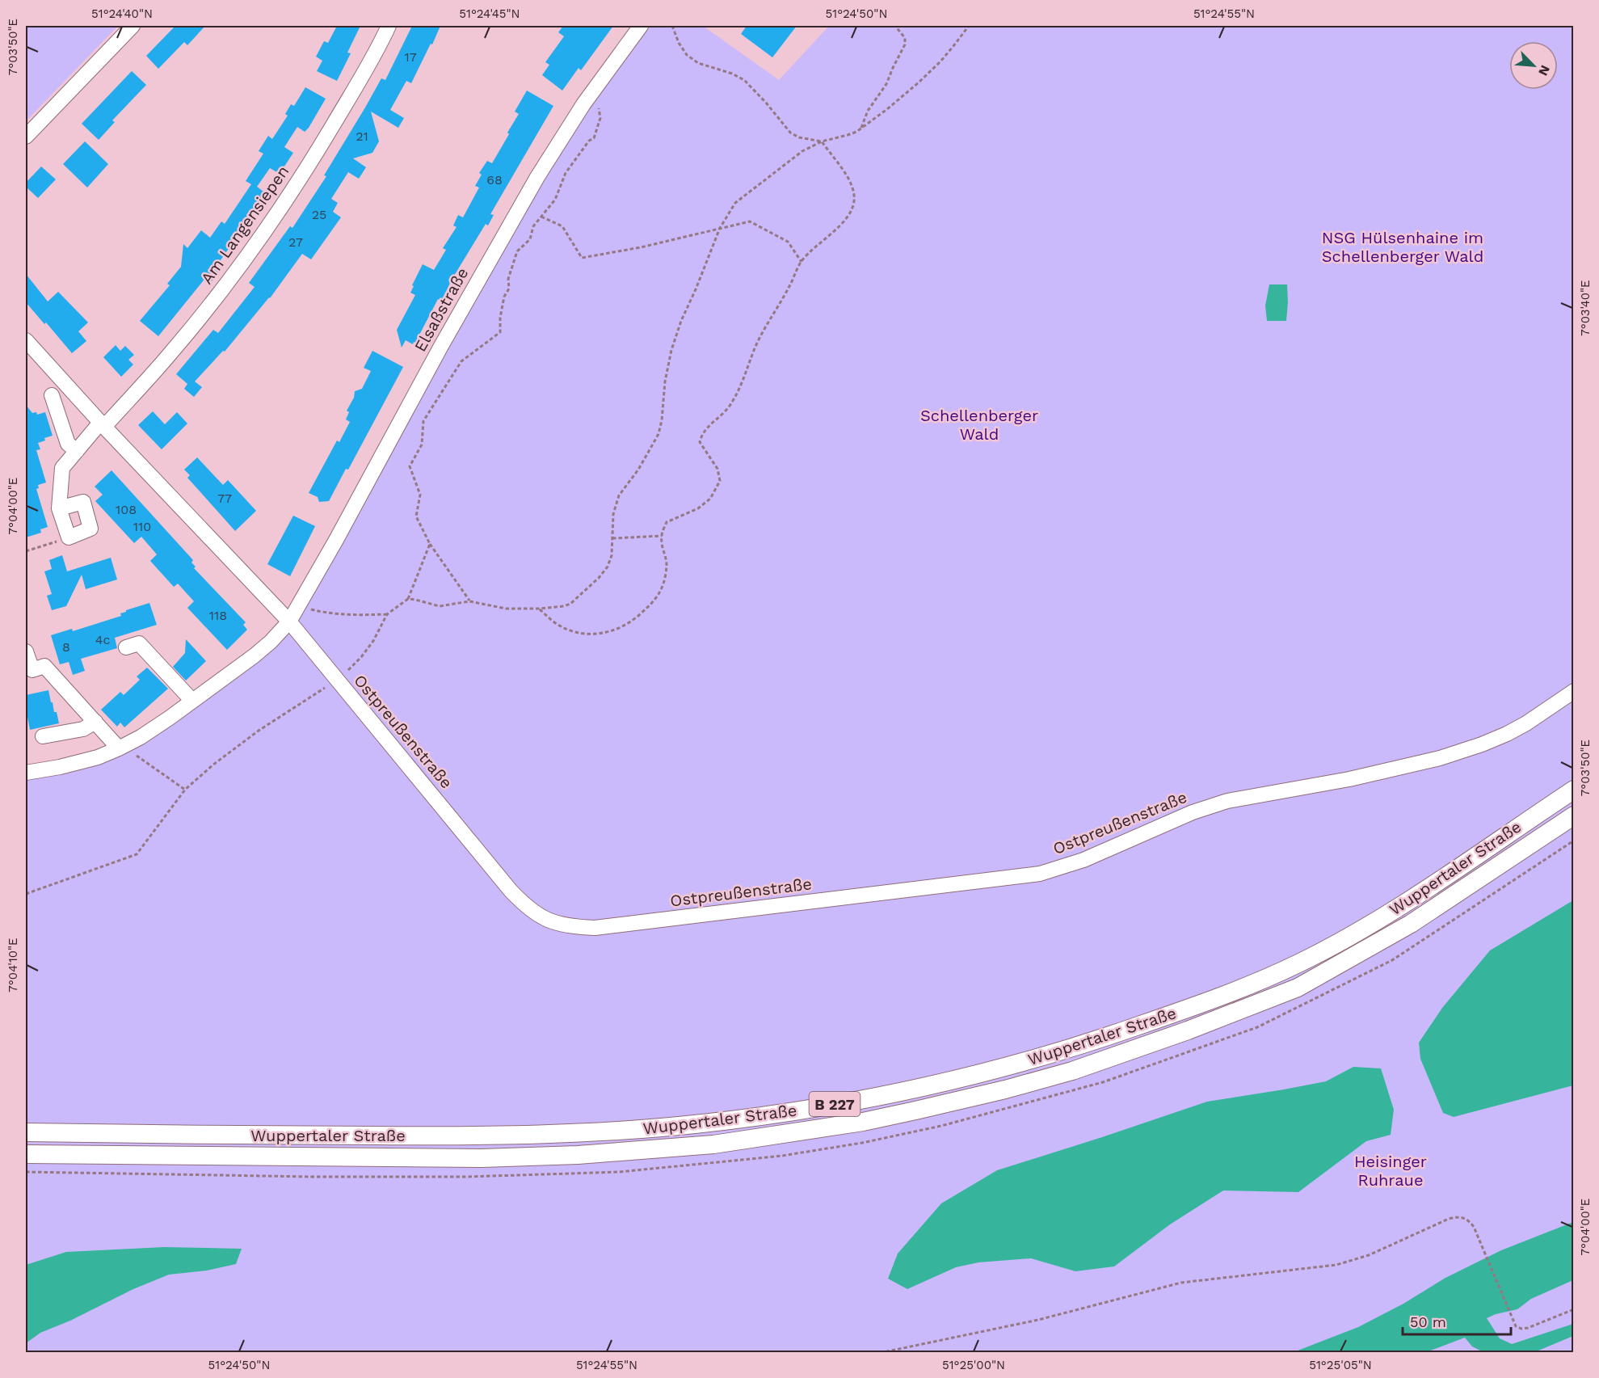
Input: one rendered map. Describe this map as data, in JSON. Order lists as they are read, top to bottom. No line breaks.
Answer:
{"streets":{"main road":["Wuppertaler Straße","B 227"],"street":["Am Langensiepen","Elsaßstraße","Ostpreußenstraße"]},"crossings":[["Am Langensiepen","Ostpreußenstraße"],["Elsaßstraße","Ostpreußenstraße"]],"parks":["NSG Hülsenhaine im Schellenberger Wald","Schellenberger Wald","Heisinger Ruhraue"],"house_numbers":["17","21","68","25","27","77","108","110","118","4c","8"],"scale_bar":"50 m","north":"bottom right","coordinates":["51°24'40\"N","51°24'45\"N","51°24'50\"N","51°24'55\"N","7°03'50\"E","7°03'40\"E","7°04'00\"E","7°04'10\"E","51°25'00\"N","51°25'05\"N"]}
